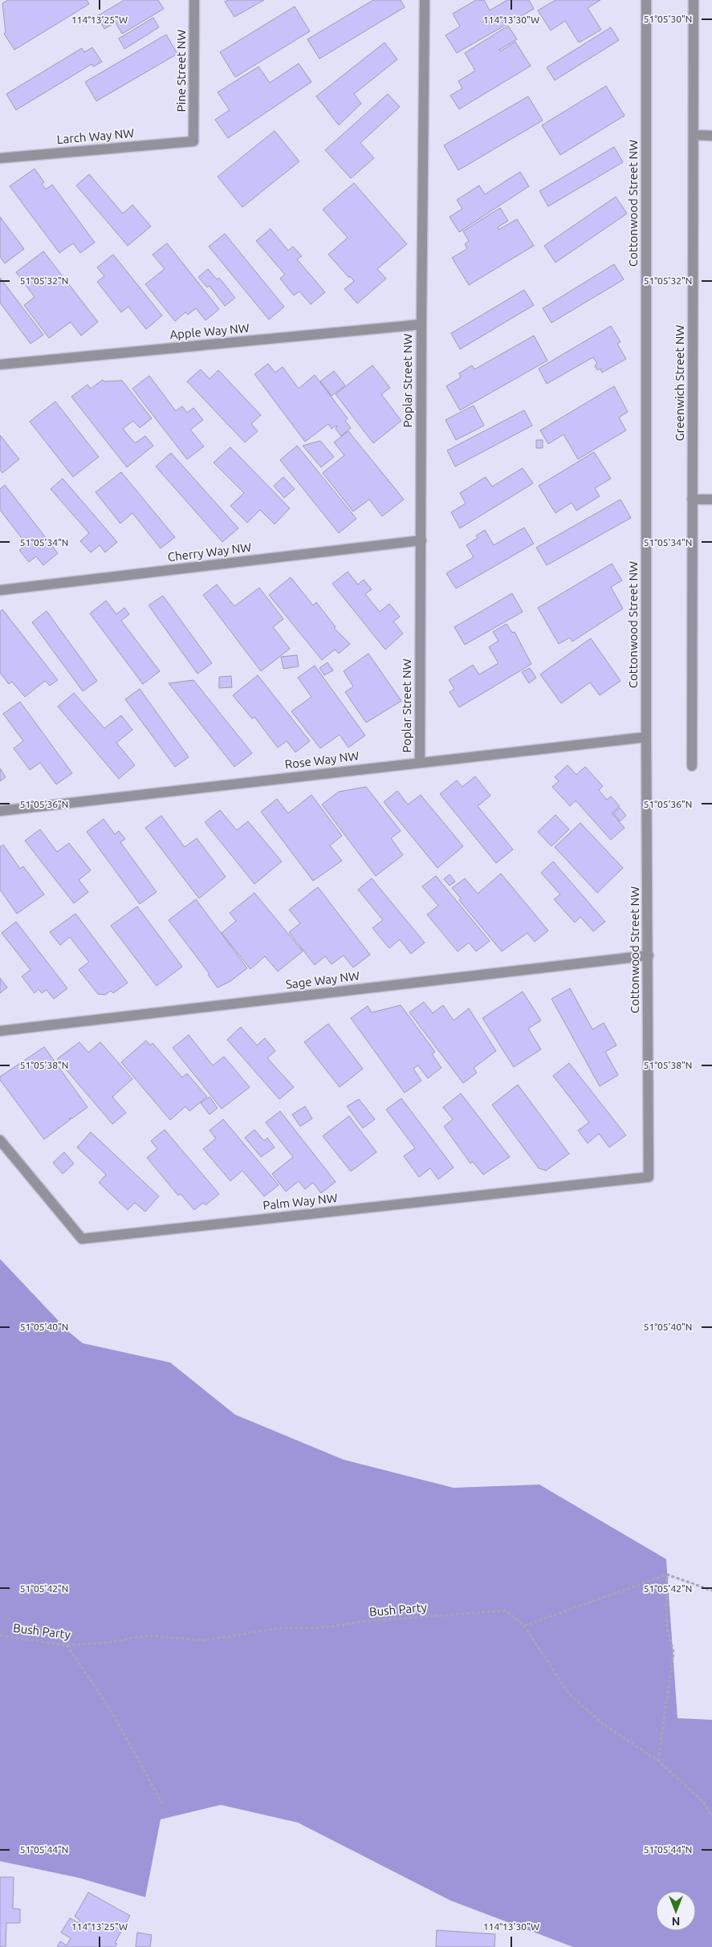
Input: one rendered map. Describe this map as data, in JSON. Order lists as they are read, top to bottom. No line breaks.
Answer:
{"streets":{"street":["Pine Street NW","Larch Way NW","Cottonwood Street NW","Apple Way NW","Poplar Street NW","Greenwich Street NW","Cherry Way NW","Rose Way NW","Sage Way NW","Palm Way NW"],"path":["Bush Party"]},"crossings":[["Pine Street NW","Larch Way NW"],["Cottonwood Street NW","Rose Way NW"],["Cottonwood Street NW","Sage Way NW"],["Cottonwood Street NW","Palm Way NW"],["Apple Way NW","Poplar Street NW"],["Poplar Street NW","Cherry Way NW"],["Poplar Street NW","Rose Way NW"]],"north":"bottom","coordinates":["51°05'30\"N","114°13'25\"W","114°13'30\"W","51°05'32\"N","51°05'34\"N","51°05'36\"N","51°05'38\"N","51°05'40\"N","51°05'42\"N","51°05'44\"N"]}
